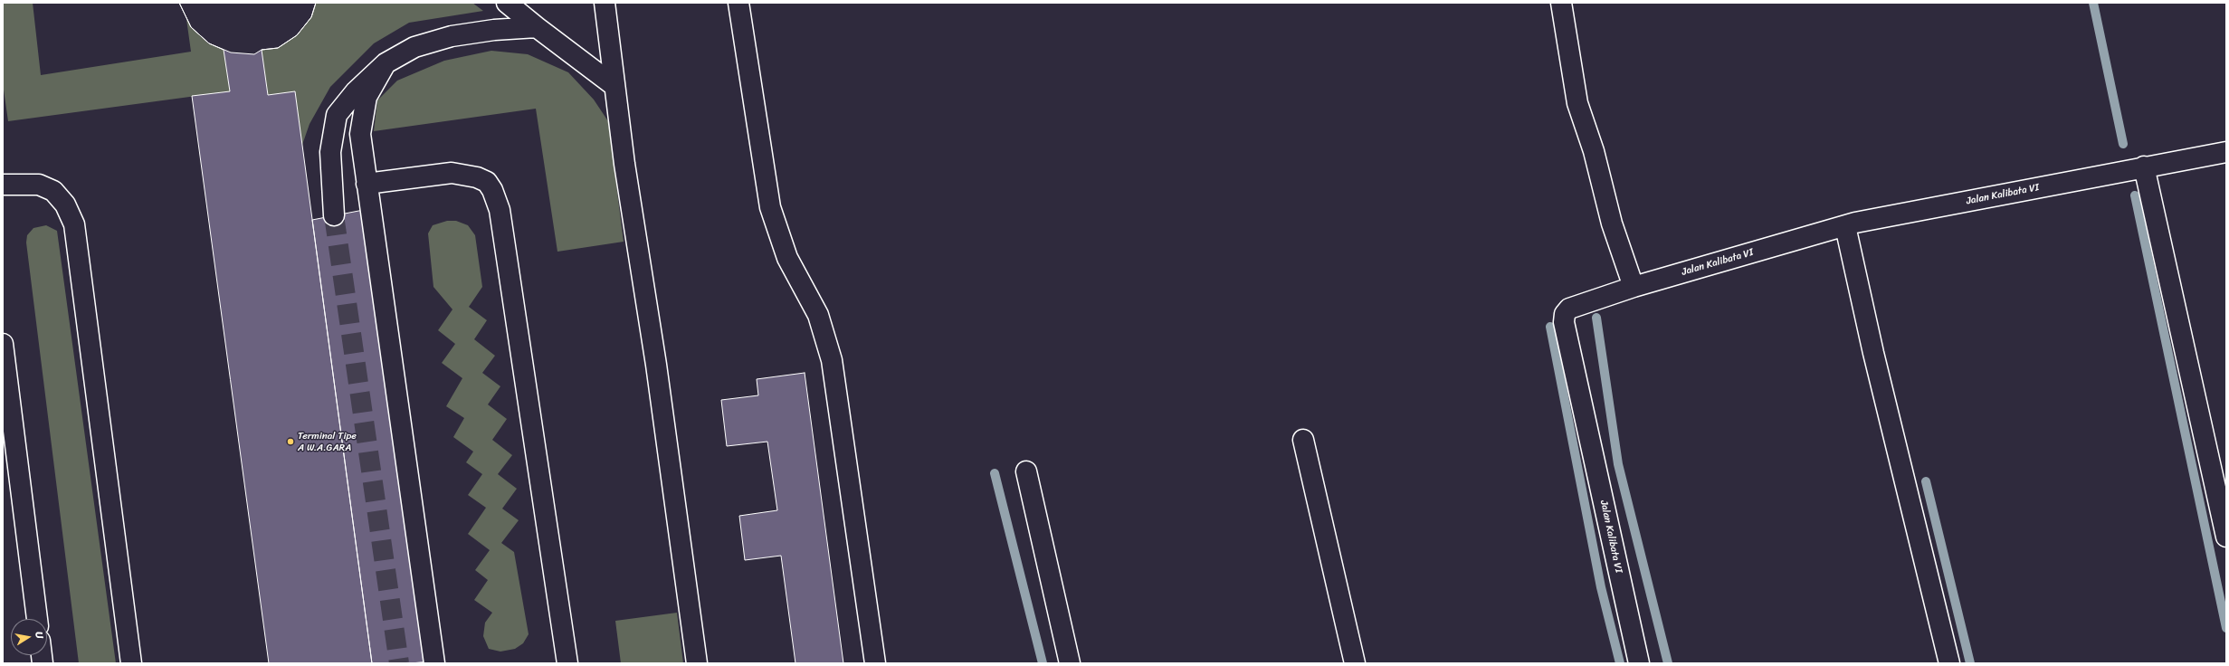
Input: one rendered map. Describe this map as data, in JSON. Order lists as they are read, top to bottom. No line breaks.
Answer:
{"streets":{"street":["Jalan Kalibata VI"]},"places":["Terminal Tipe A W.A.GARA"],"north":"right"}
